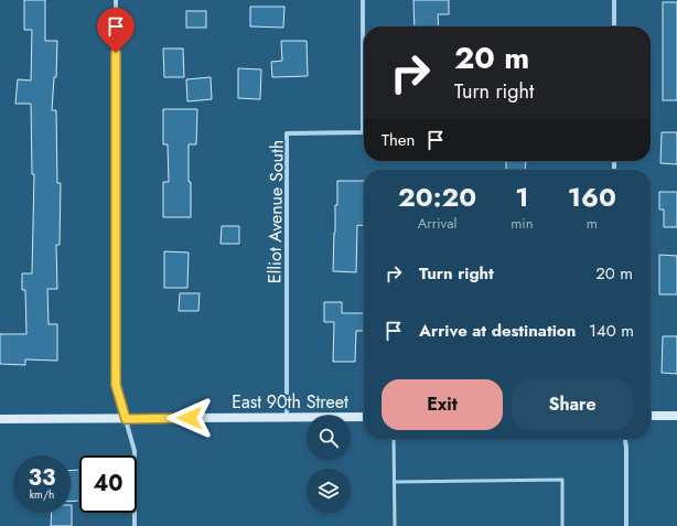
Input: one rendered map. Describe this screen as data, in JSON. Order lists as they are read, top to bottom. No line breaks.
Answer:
{"streets":{"street":["Elliot Avenue South","East 90th Street"]},"crossings":[["Elliot Avenue South","East 90th Street"]],"page":{"turn":["20 m","Turn right"],"then":"Then","eta":["20:20","Arrival","1","min","160","m"],"list":[{"name":"Turn right","value":"20 m"},{"name":"Arrive at destination","value":"140 m"}],"buttons":["Exit","Share"],"speed":"33 km/h","limit":"40"}}
